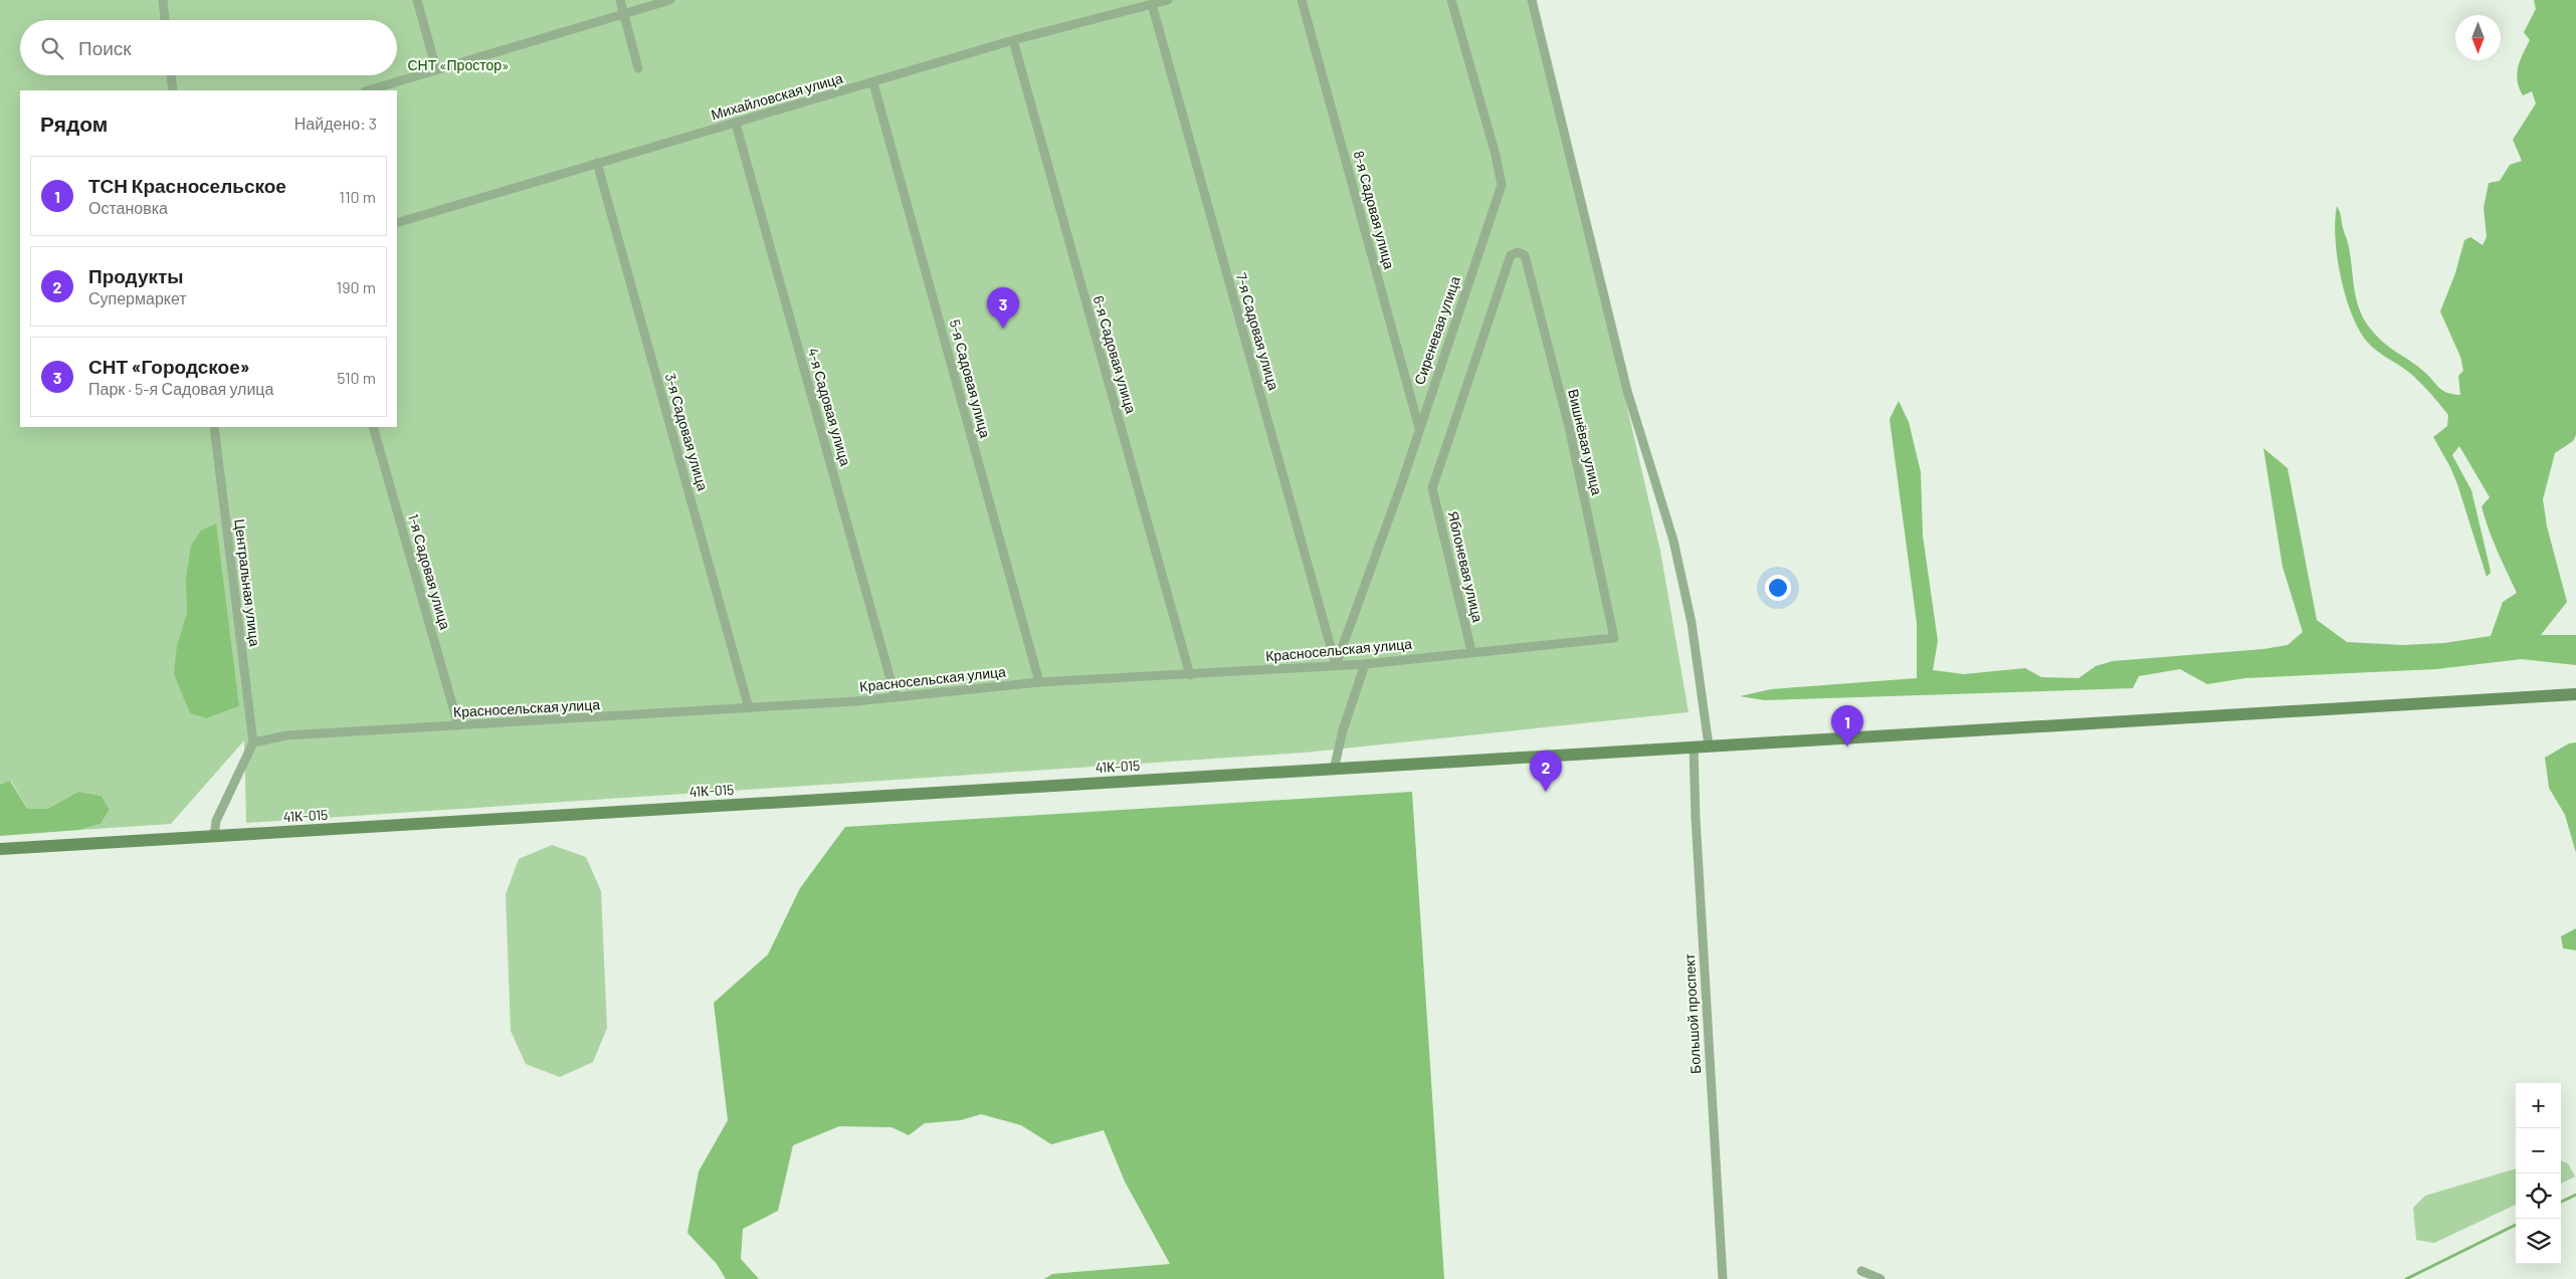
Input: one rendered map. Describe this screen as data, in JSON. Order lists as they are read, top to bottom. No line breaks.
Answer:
{"streets":{"main road":["41К-015"],"street":["Михайловская улица","8-я Садовая улица","Сиреневая улица","7-я Садовая улица","6-я Садовая улица","5-я Садовая улица","4-я Садовая улица","3-я Садовая улица","Вишнёвая улица","Яблоневая улица","1-я Садовая улица","Центральная улица","Красносельская улица","Большой проспект"]},"crossings":[["Михайловская улица","7-я Садовая улица"],["Михайловская улица","6-я Садовая улица"],["Михайловская улица","5-я Садовая улица"],["Михайловская улица","4-я Садовая улица"],["Михайловская улица","3-я Садовая улица"],["8-я Садовая улица","Сиреневая улица"],["Сиреневая улица","7-я Садовая улица"],["Сиреневая улица","Красносельская улица"],["7-я Садовая улица","Красносельская улица"],["6-я Садовая улица","Красносельская улица"],["5-я Садовая улица","Красносельская улица"],["4-я Садовая улица","Красносельская улица"],["3-я Садовая улица","Красносельская улица"],["Вишнёвая улица","Яблоневая улица"],["Вишнёвая улица","Красносельская улица"],["Яблоневая улица","Красносельская улица"],["1-я Садовая улица","Красносельская улица"],["Центральная улица","Красносельская улица"],["41К-015","Большой проспект"]],"parks":["СНТ «Простор»"],"north":"bottom","page":{"search":"Поиск","heading":["Рядом","Найдено: 3"],"list":[{"mark":"1","name":"ТСН Красносельское","note":"Остановка","value":"110 m"},{"mark":"2","name":"Продукты","note":"Супермаркет","value":"190 m"},{"mark":"3","name":"СНТ «Городское»","note":"Парк · 5-я Садовая улица","value":"510 m"}],"pins":["3","1","2"],"map_buttons":["+","−"]}}
